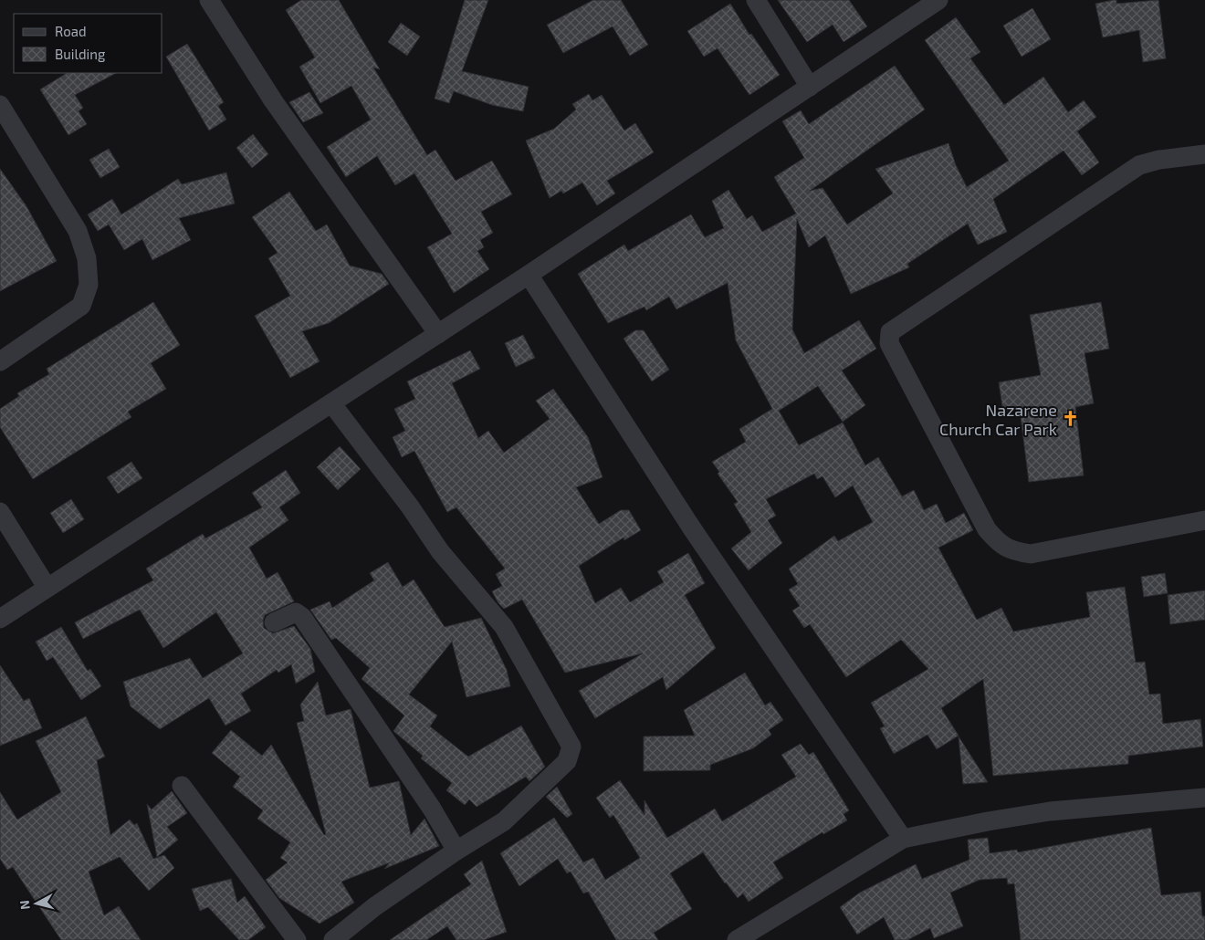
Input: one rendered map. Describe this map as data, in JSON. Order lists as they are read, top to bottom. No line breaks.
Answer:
{"places":{"church":["Nazarene Church Car Park"]},"legend":["Road","Building"],"north":"left"}
